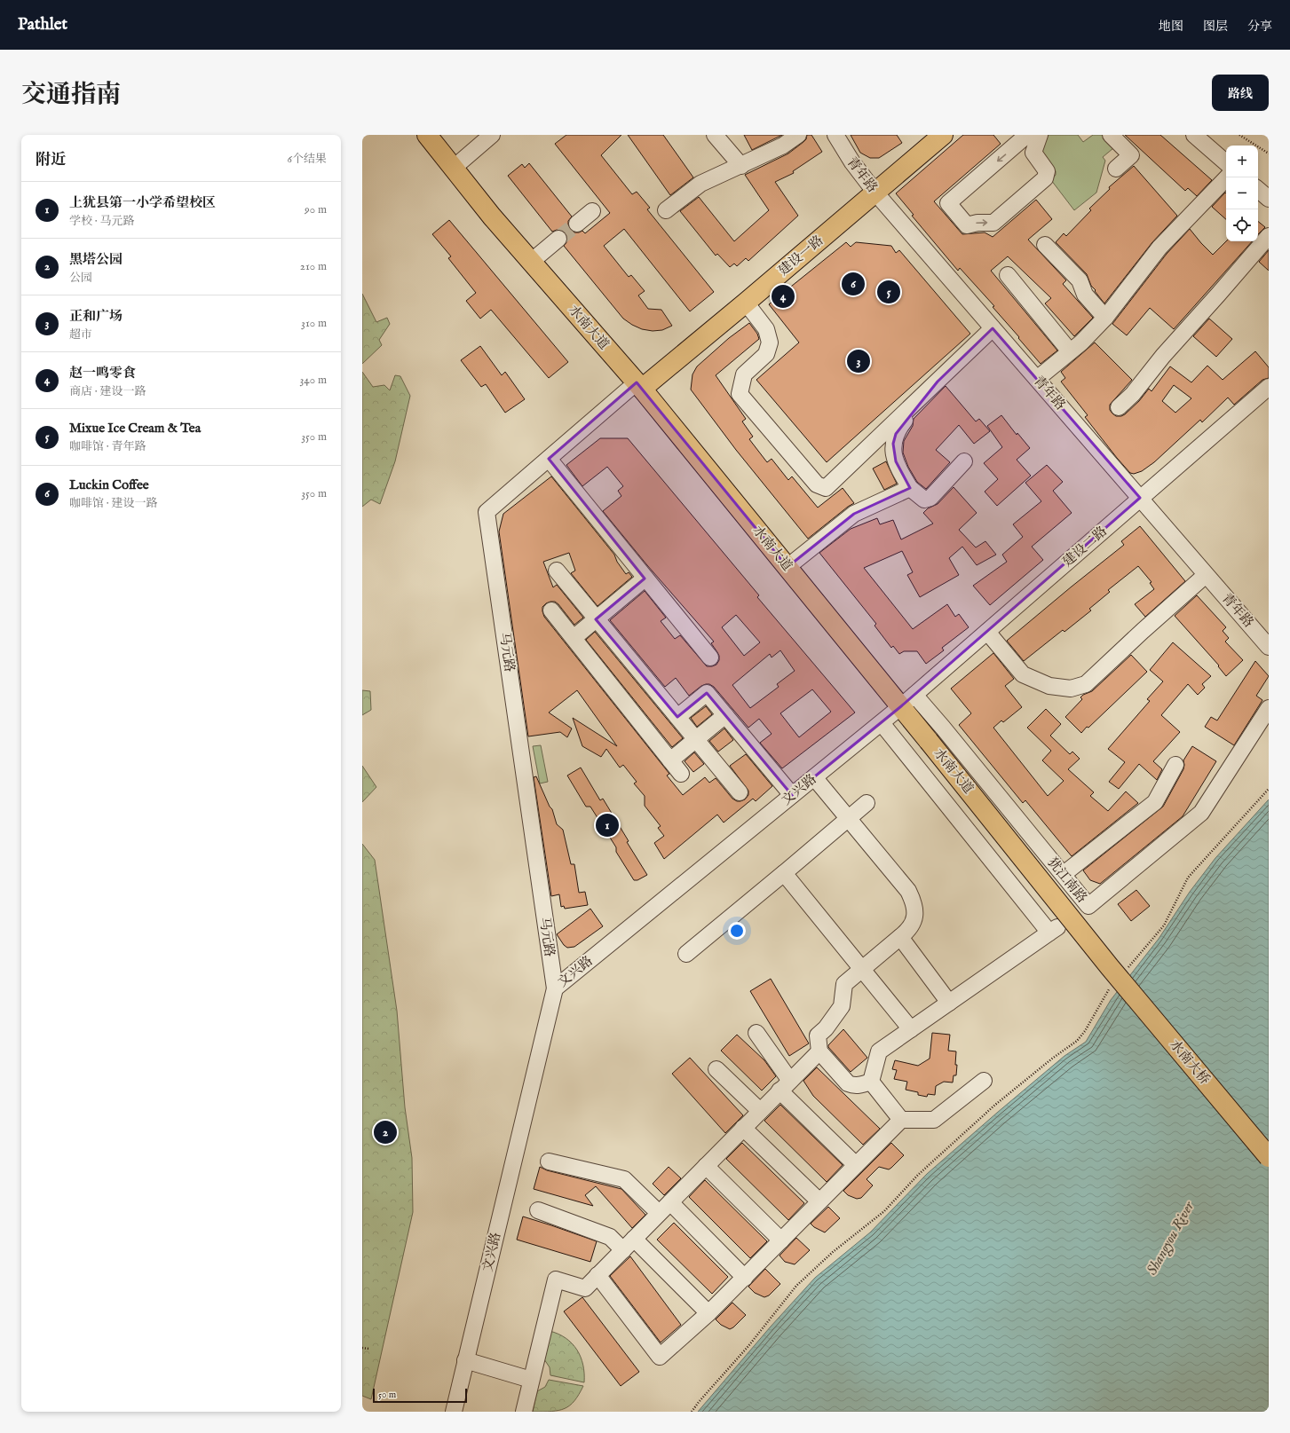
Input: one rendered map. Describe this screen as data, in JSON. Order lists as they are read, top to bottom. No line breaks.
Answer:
{"streets":{"main road":["建设一路","水南大道","水南大桥"],"street":["青年路","建设二路","马元路","文兴路","犹江南路"]},"crossings":[["青年路","建设一路"],["青年路","建设二路"],["建设一路","水南大道"],["建设一路","马元路"],["水南大道","建设二路"],["水南大道","马元路"],["水南大道","文兴路"],["水南大道","犹江南路"],["水南大道","水南大桥"],["建设二路","文兴路"],["建设二路","犹江南路"],["马元路","文兴路"],["文兴路","犹江南路"]],"water":["Shangyou River"],"scale_bar":"50 m","page":{"header":"Pathlet","nav":["地图","图层","分享"],"title":"交通指南","buttons":"路线","heading":["附近","6个结果"],"map_buttons":["+","−"],"list":[{"mark":"1","name":"上犹县第一小学希望校区","note":"学校 · 马元路","value":"90 m"},{"mark":"2","name":"黑塔公园","note":"公园","value":"210 m"},{"mark":"3","name":"正和广场","note":"超市","value":"310 m"},{"mark":"4","name":"赵一鸣零食","note":"商店 · 建设一路","value":"340 m"},{"mark":"5","name":"Mixue Ice Cream & Tea","note":"咖啡馆 · 青年路","value":"350 m"},{"mark":"6","name":"Luckin Coffee","note":"咖啡馆 · 建设一路","value":"350 m"}],"pins":["6","5","4","3","1","2"],"scale":"50 m"}}
